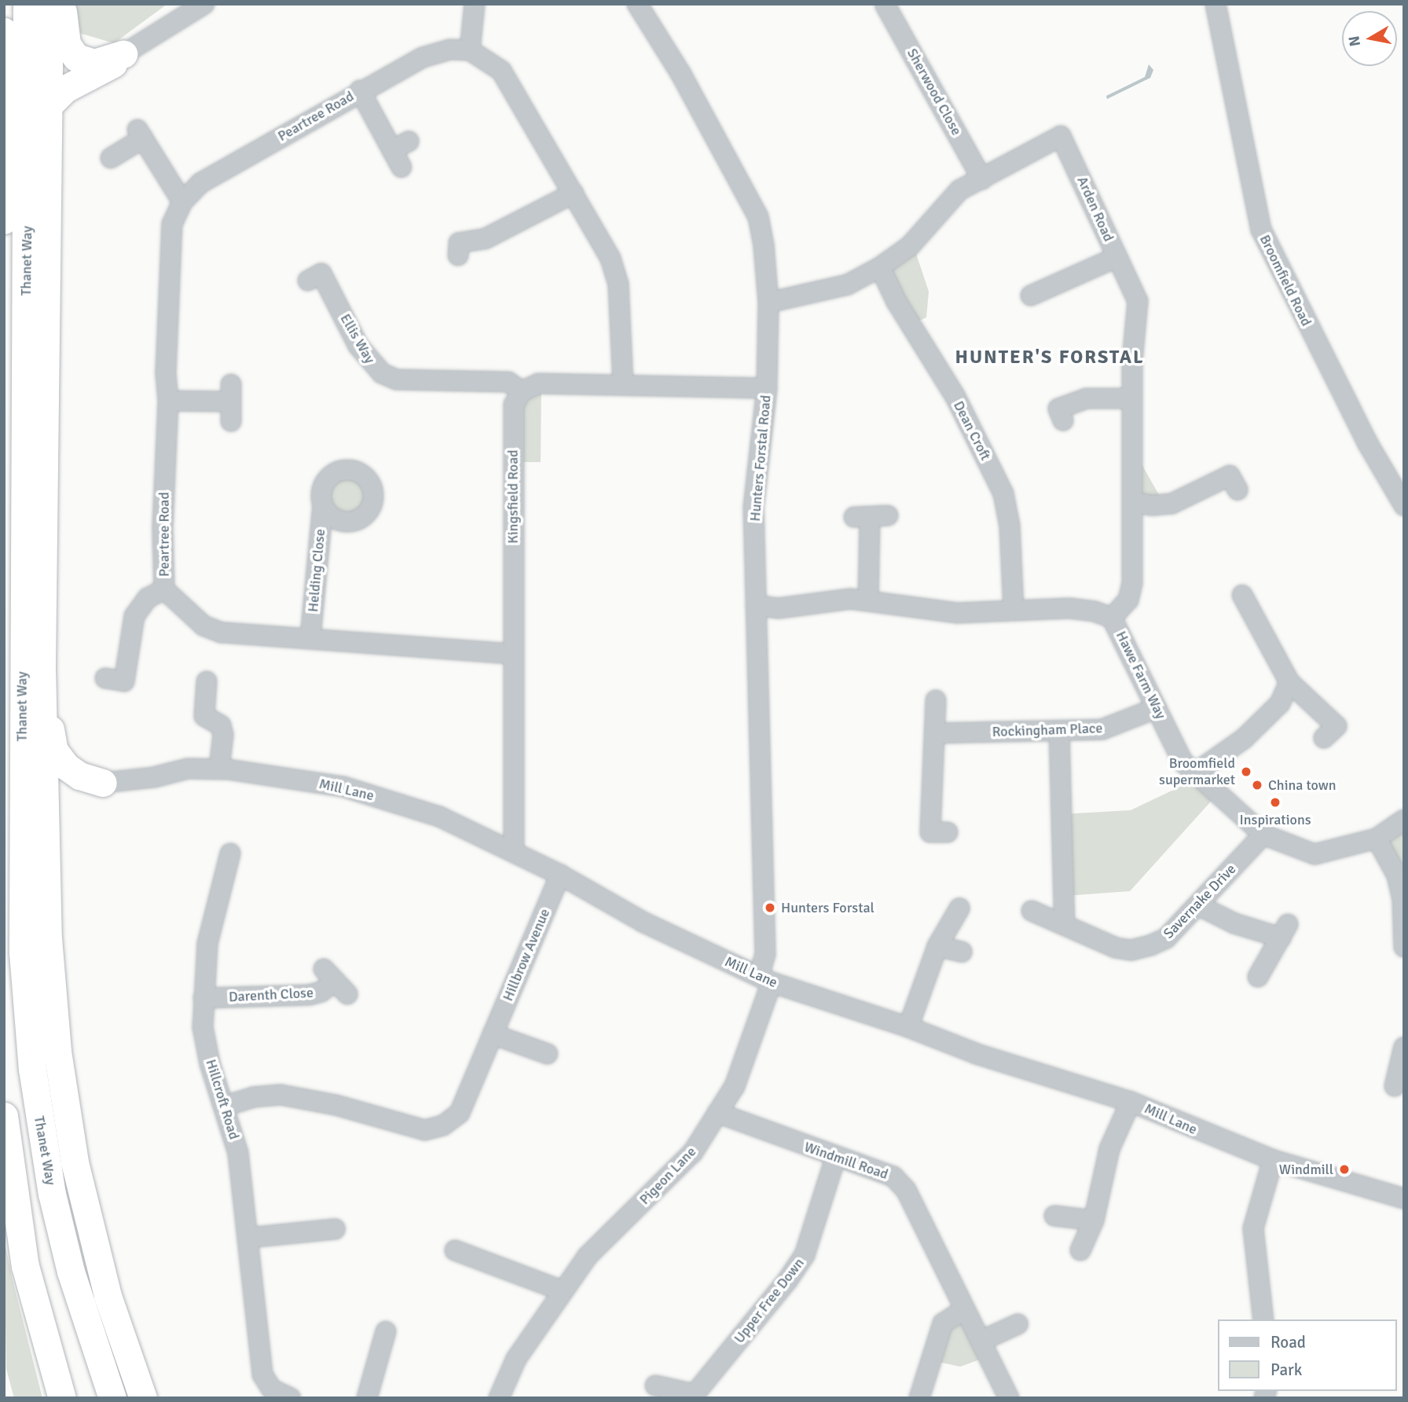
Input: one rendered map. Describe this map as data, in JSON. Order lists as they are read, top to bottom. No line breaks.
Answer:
{"streets":{"highway":["Thanet Way"],"street":["Sherwood Close","Peartree Road","Arden Road","Broomfield Road","Ellis Way","Dean Croft","Hunters Forstal Road","Kingsfield Road","Helding Close","Hawe Farm Way","Rockingham Place","Mill Lane","Savernake Drive","Hillbrow Avenue","Darenth Close","Hillcroft Road","Windmill Road","Pigeon Lane","Upper Free Down"]},"crossings":[["Sherwood Close","Arden Road"],["Peartree Road","Kingsfield Road"],["Peartree Road","Helding Close"],["Arden Road","Dean Croft"],["Arden Road","Hunters Forstal Road"],["Arden Road","Hawe Farm Way"],["Ellis Way","Kingsfield Road"],["Dean Croft","Hawe Farm Way"],["Hunters Forstal Road","Hawe Farm Way"],["Hunters Forstal Road","Mill Lane"],["Hunters Forstal Road","Pigeon Lane"],["Kingsfield Road","Mill Lane"],["Hawe Farm Way","Rockingham Place"],["Hawe Farm Way","Savernake Drive"],["Mill Lane","Hillbrow Avenue"],["Mill Lane","Pigeon Lane"],["Hillbrow Avenue","Hillcroft Road"],["Darenth Close","Hillcroft Road"],["Windmill Road","Pigeon Lane"],["Windmill Road","Upper Free Down"]],"districts":["HUNTER'S FORSTAL"],"places":["Broomfield supermarket","China town","Inspirations","Hunters Forstal","Windmill"],"legend":["Road","Park"],"north":"left"}
